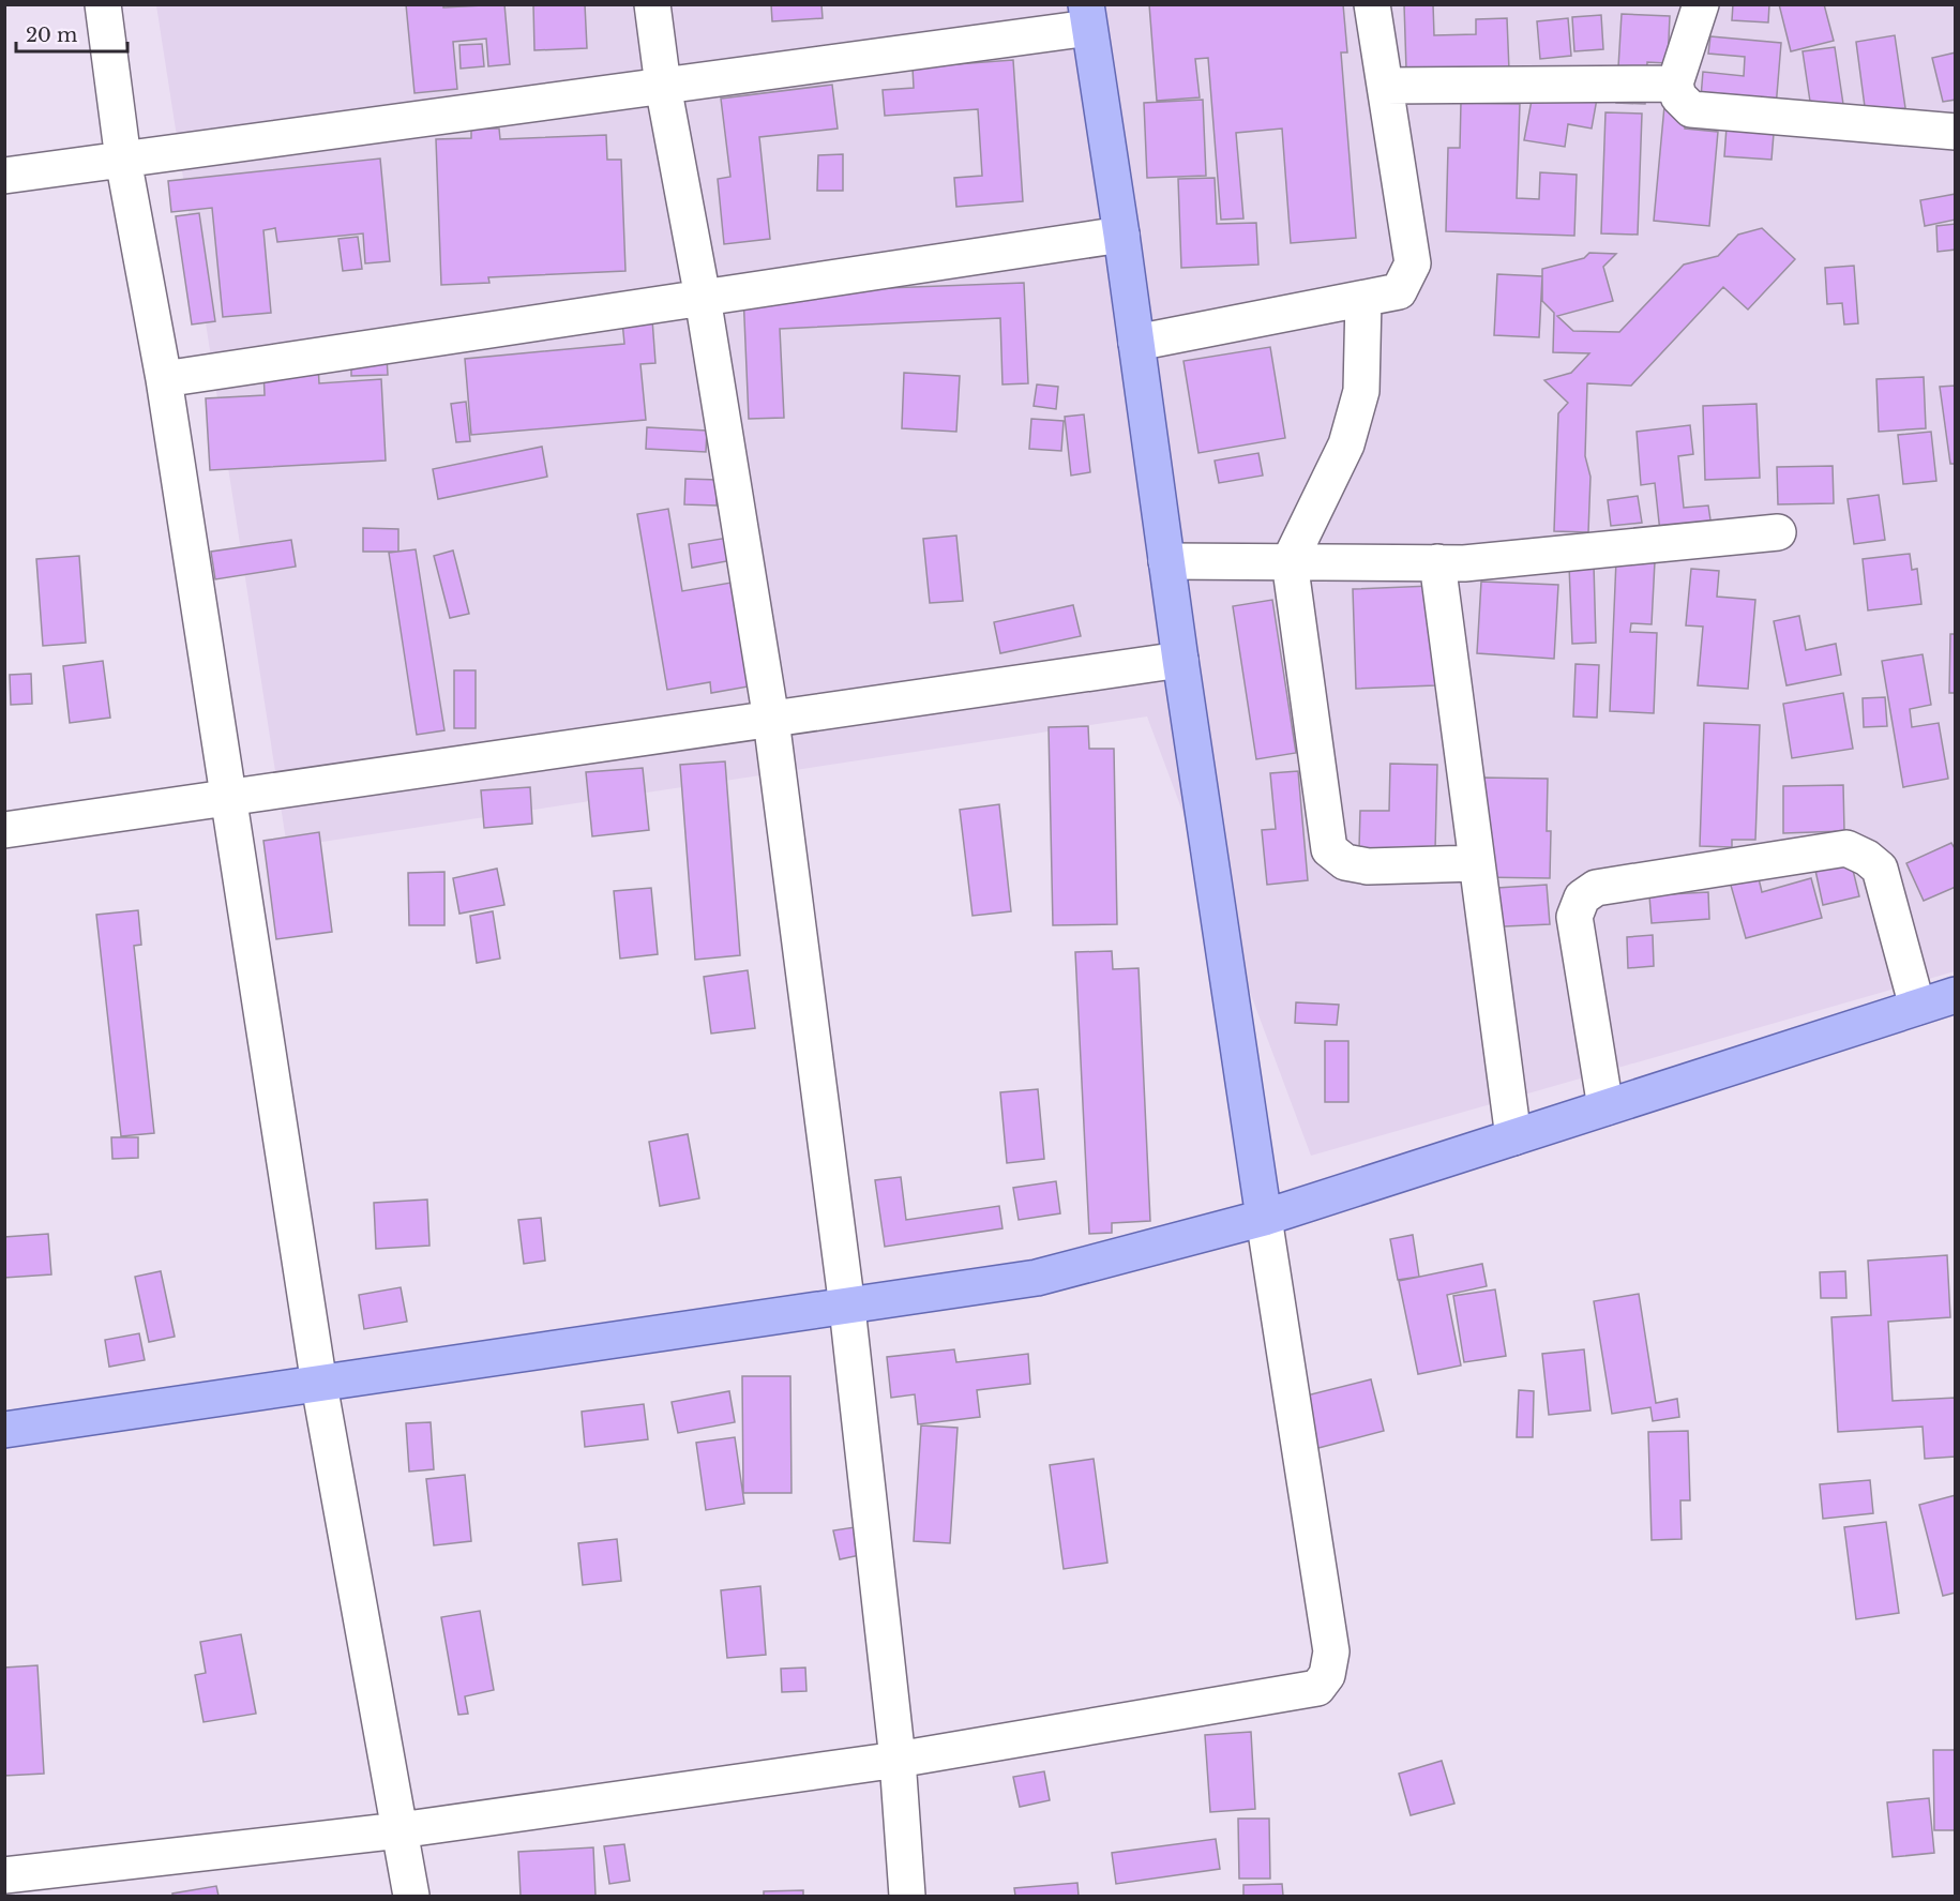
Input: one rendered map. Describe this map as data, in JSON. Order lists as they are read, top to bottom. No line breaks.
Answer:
{"scale_bar":"20 m"}
